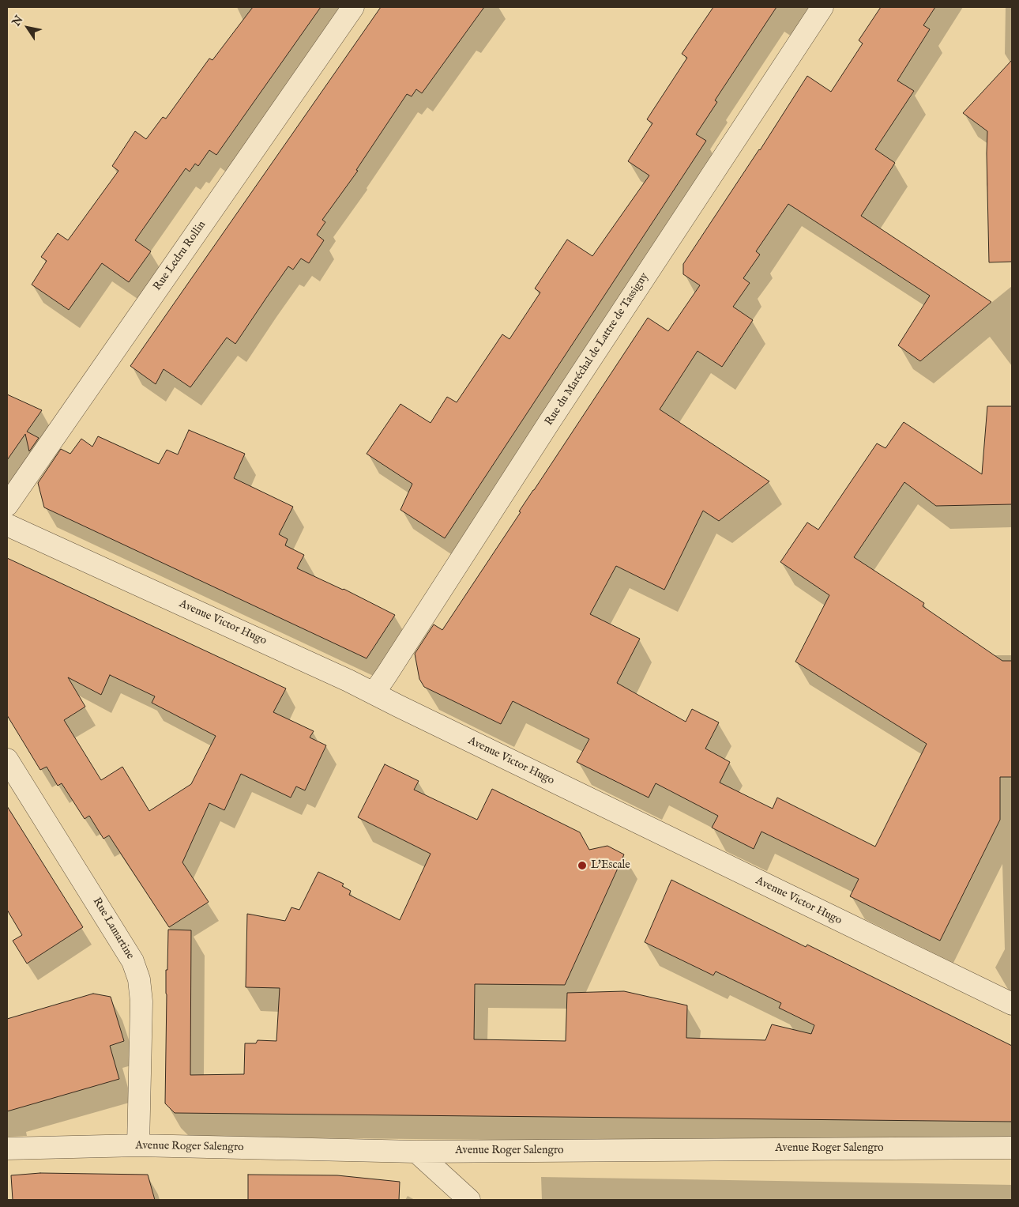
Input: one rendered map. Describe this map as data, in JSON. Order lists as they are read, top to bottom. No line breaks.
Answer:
{"streets":{"street":["Rue Ledru Rollin","Rue du Maréchal de Lattre de Tassigny","Avenue Victor Hugo","Rue Lamartine","Avenue Roger Salengro"]},"crossings":[["Rue du Maréchal de Lattre de Tassigny","Avenue Victor Hugo"],["Rue Lamartine","Avenue Roger Salengro"]],"places":["L'Escale"],"north":"top left"}
